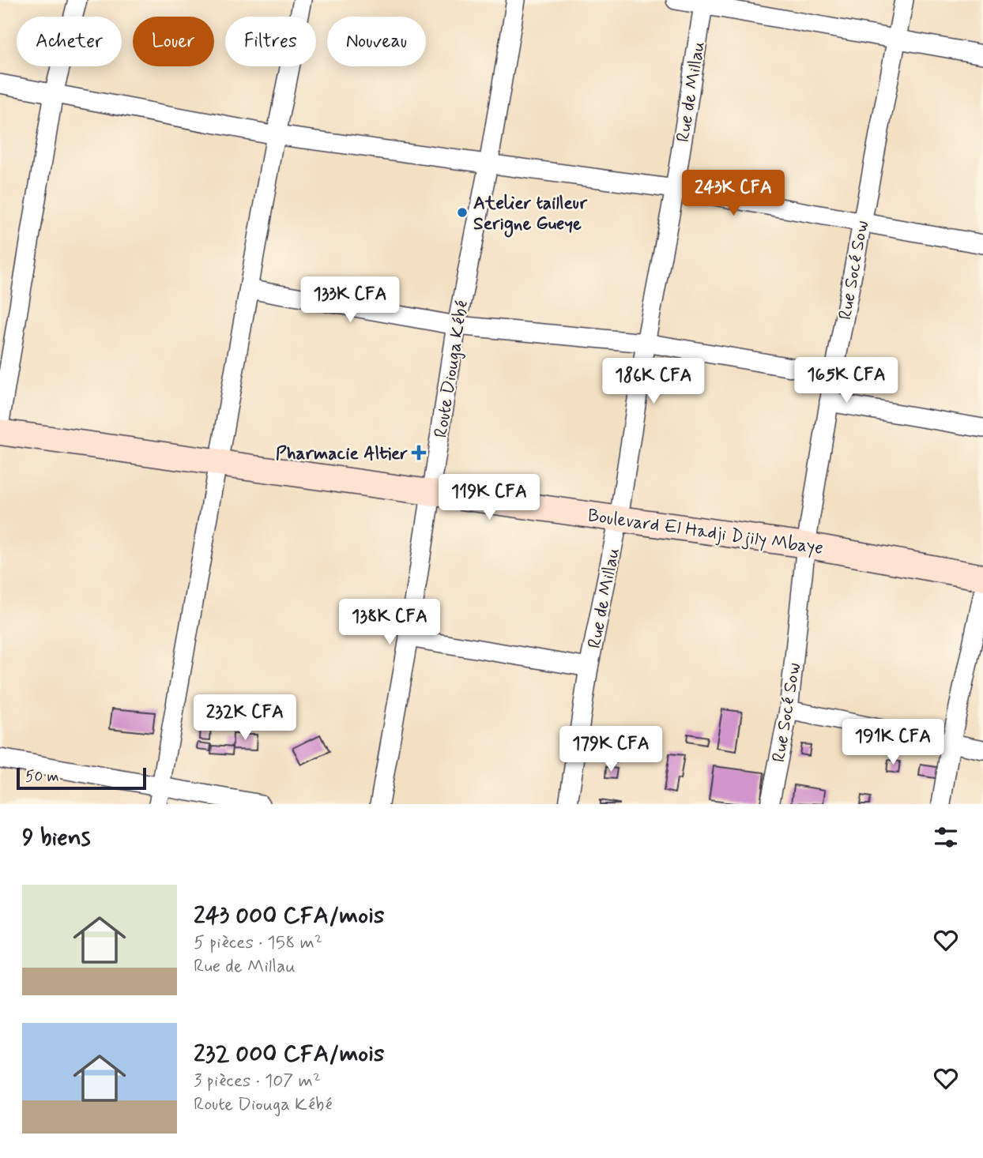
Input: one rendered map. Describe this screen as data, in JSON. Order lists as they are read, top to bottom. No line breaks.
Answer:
{"streets":{"main road":["Boulevard El Hadji Djily Mbaye"],"street":["Rue de Millau","Rue Socé Sow","Route Diouga Kébé"]},"crossings":[["Rue de Millau","Boulevard El Hadji Djily Mbaye"],["Rue Socé Sow","Boulevard El Hadji Djily Mbaye"],["Route Diouga Kébé","Boulevard El Hadji Djily Mbaye"]],"places":{"other":["Atelier tailleur Serigne Gueye"],"health":["Pharmacie Altier"]},"scale_bar":"50 m","page":{"chip":["Acheter","Louer","Filtres","Nouveau"],"price":["243K CFA","133K CFA","165K CFA","186K CFA","119K CFA","138K CFA","232K CFA","191K CFA","179K CFA"],"scale":"50 m","heading":"9 biens","list":[{"name":"243 000 CFA/mois","note":"5 pièces · 158 m² · Rue de Millau"},{"name":"232 000 CFA/mois","note":"3 pièces · 107 m² · Route Diouga Kébé"}]}}
